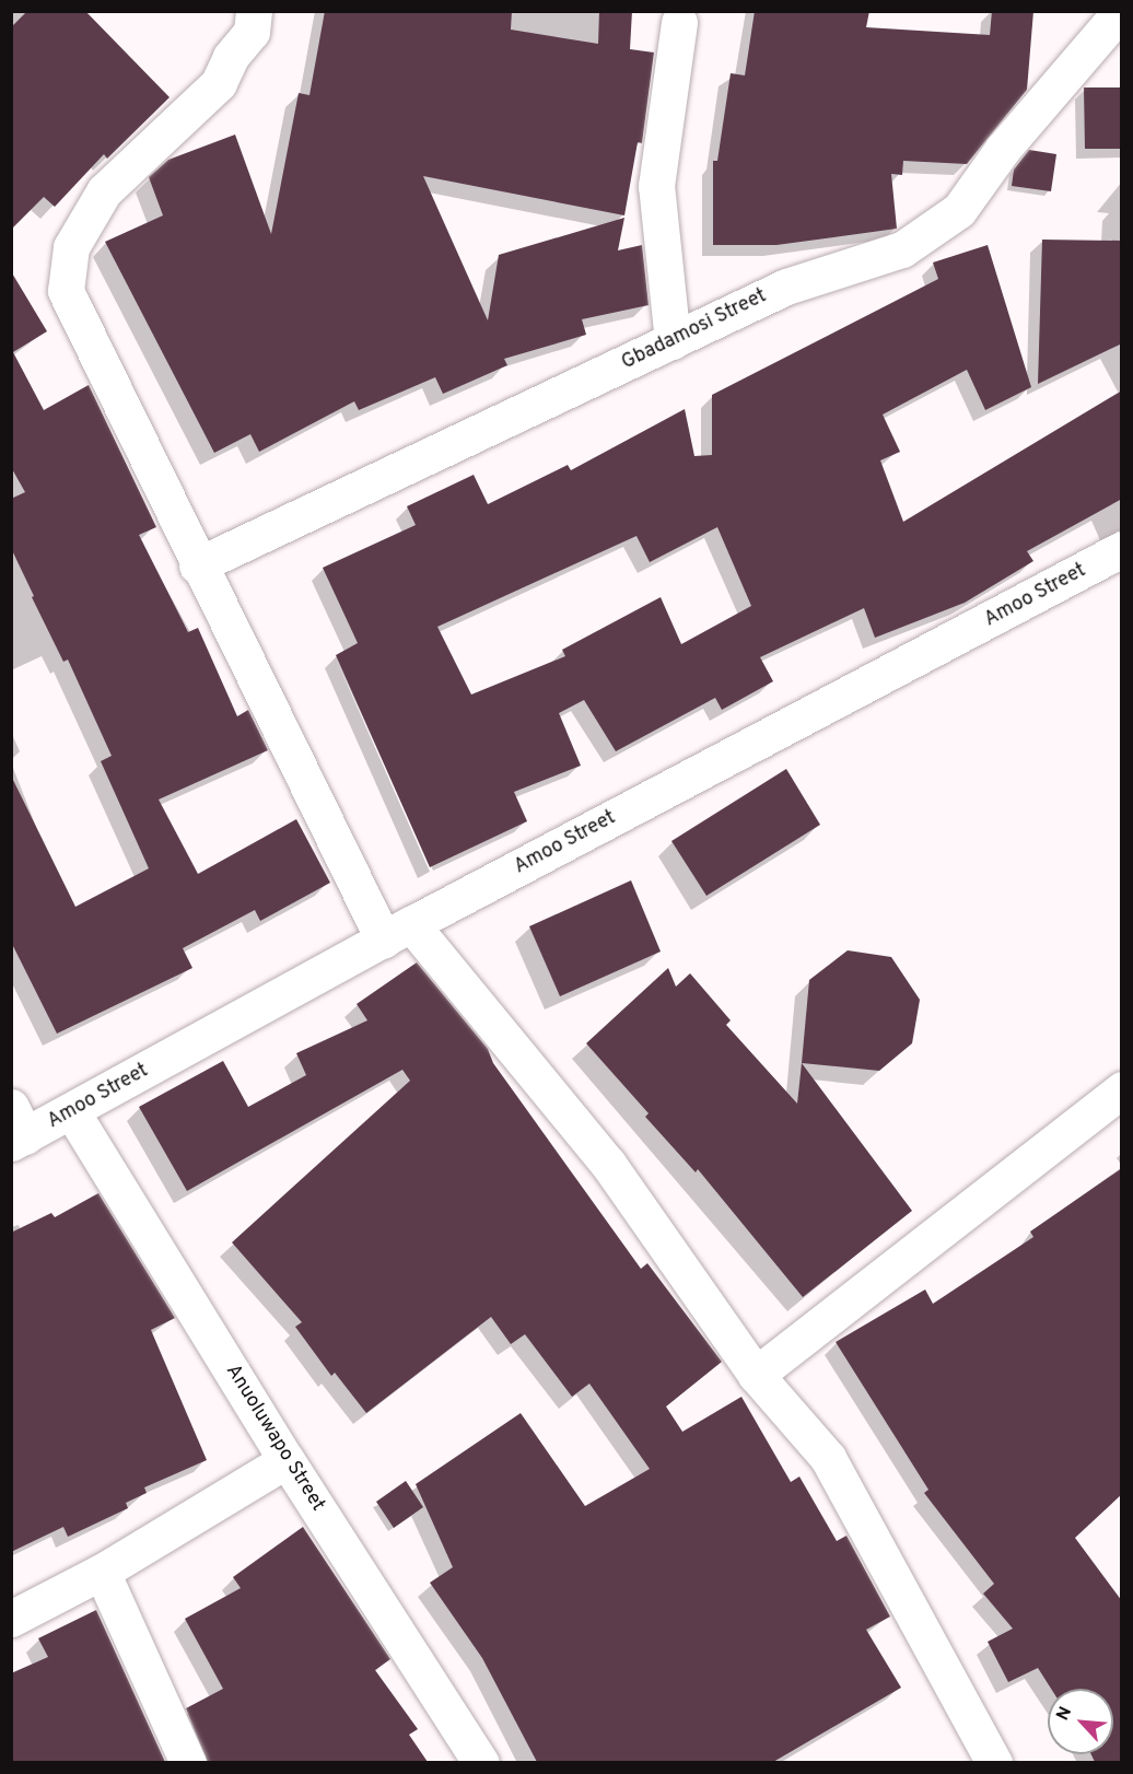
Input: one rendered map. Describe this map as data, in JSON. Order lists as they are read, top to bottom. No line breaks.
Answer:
{"streets":{"street":["Gbadamosi Street","Amoo Street","Anuoluwapo Street"]},"crossings":[["Amoo Street","Anuoluwapo Street"]],"north":"top left"}
